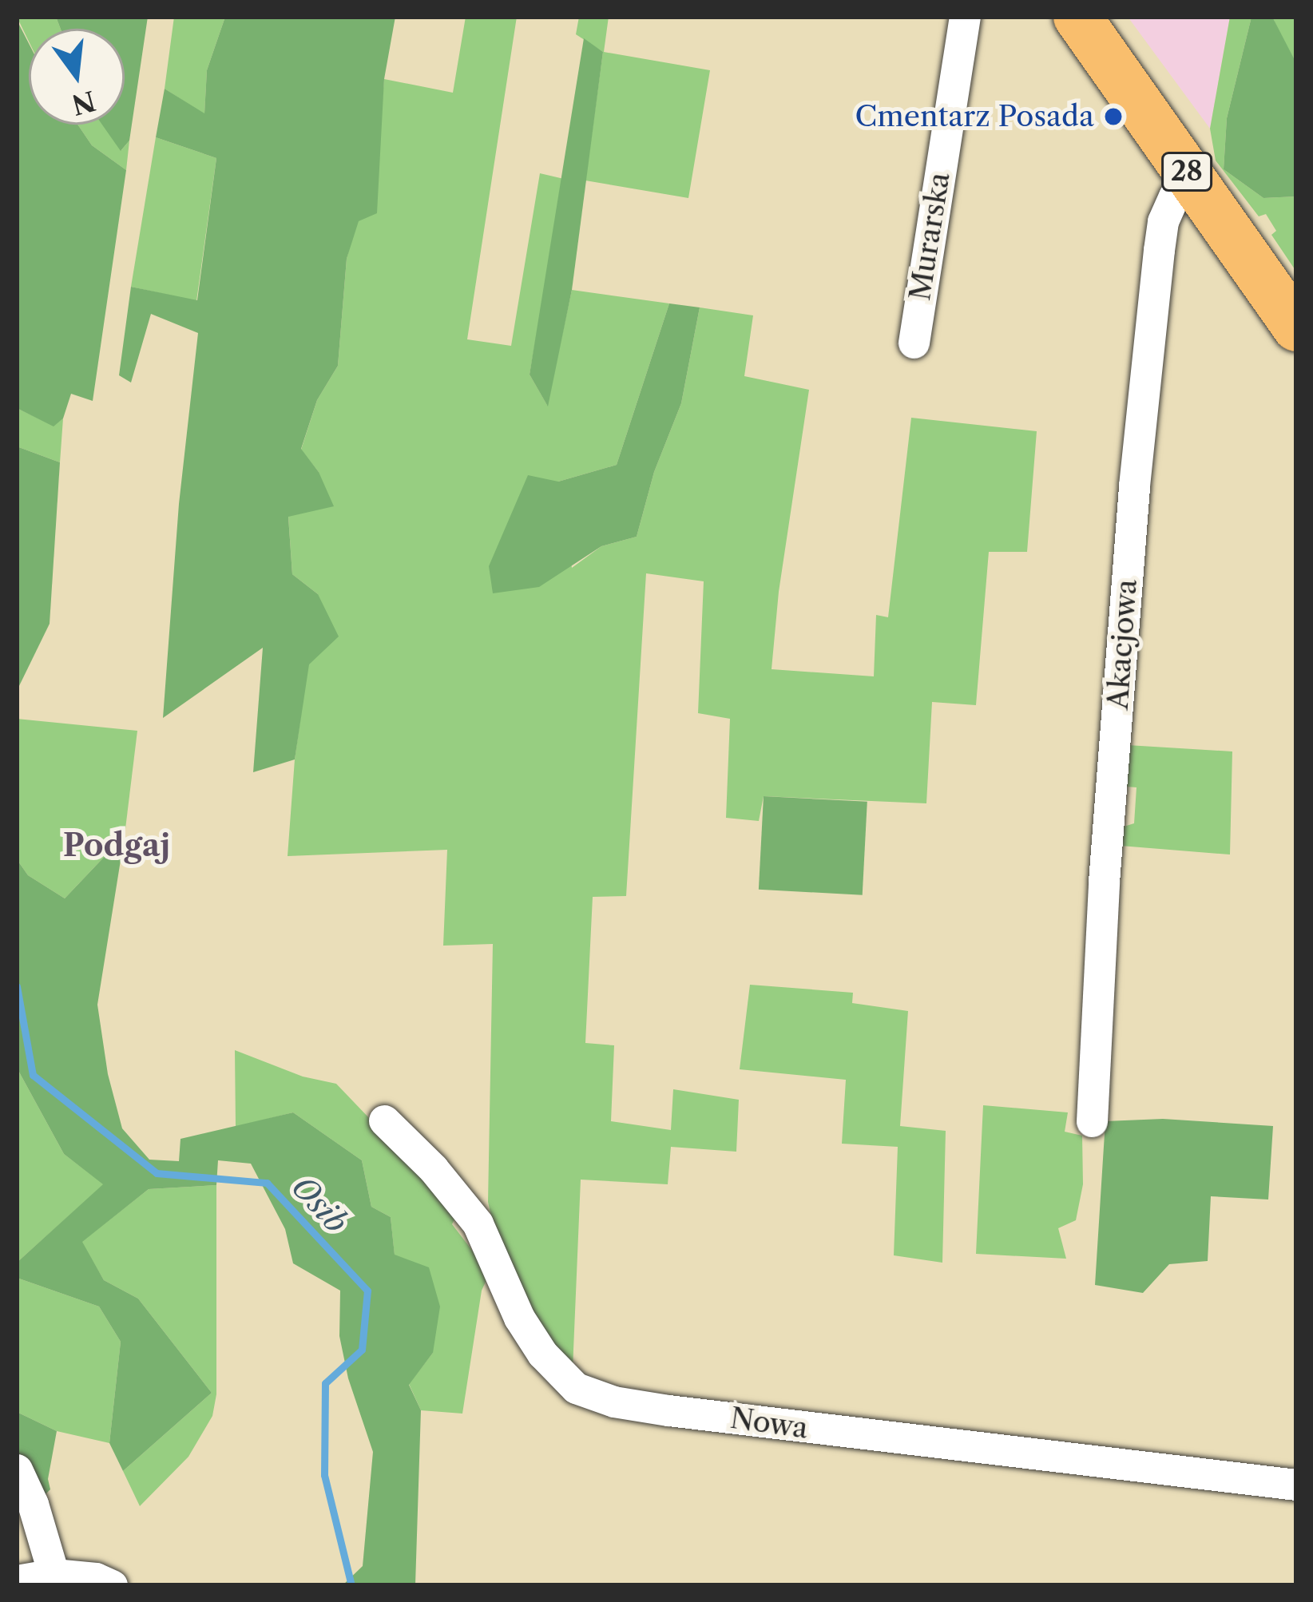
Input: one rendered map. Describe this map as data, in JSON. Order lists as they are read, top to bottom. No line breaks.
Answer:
{"streets":{"main road":["28"],"street":["Murarska","Akacjowa","Nowa"]},"crossings":[["28","Akacjowa"]],"districts":["Podgaj"],"water":["Osib"],"places":["Cmentarz Posada"],"north":"bottom"}
